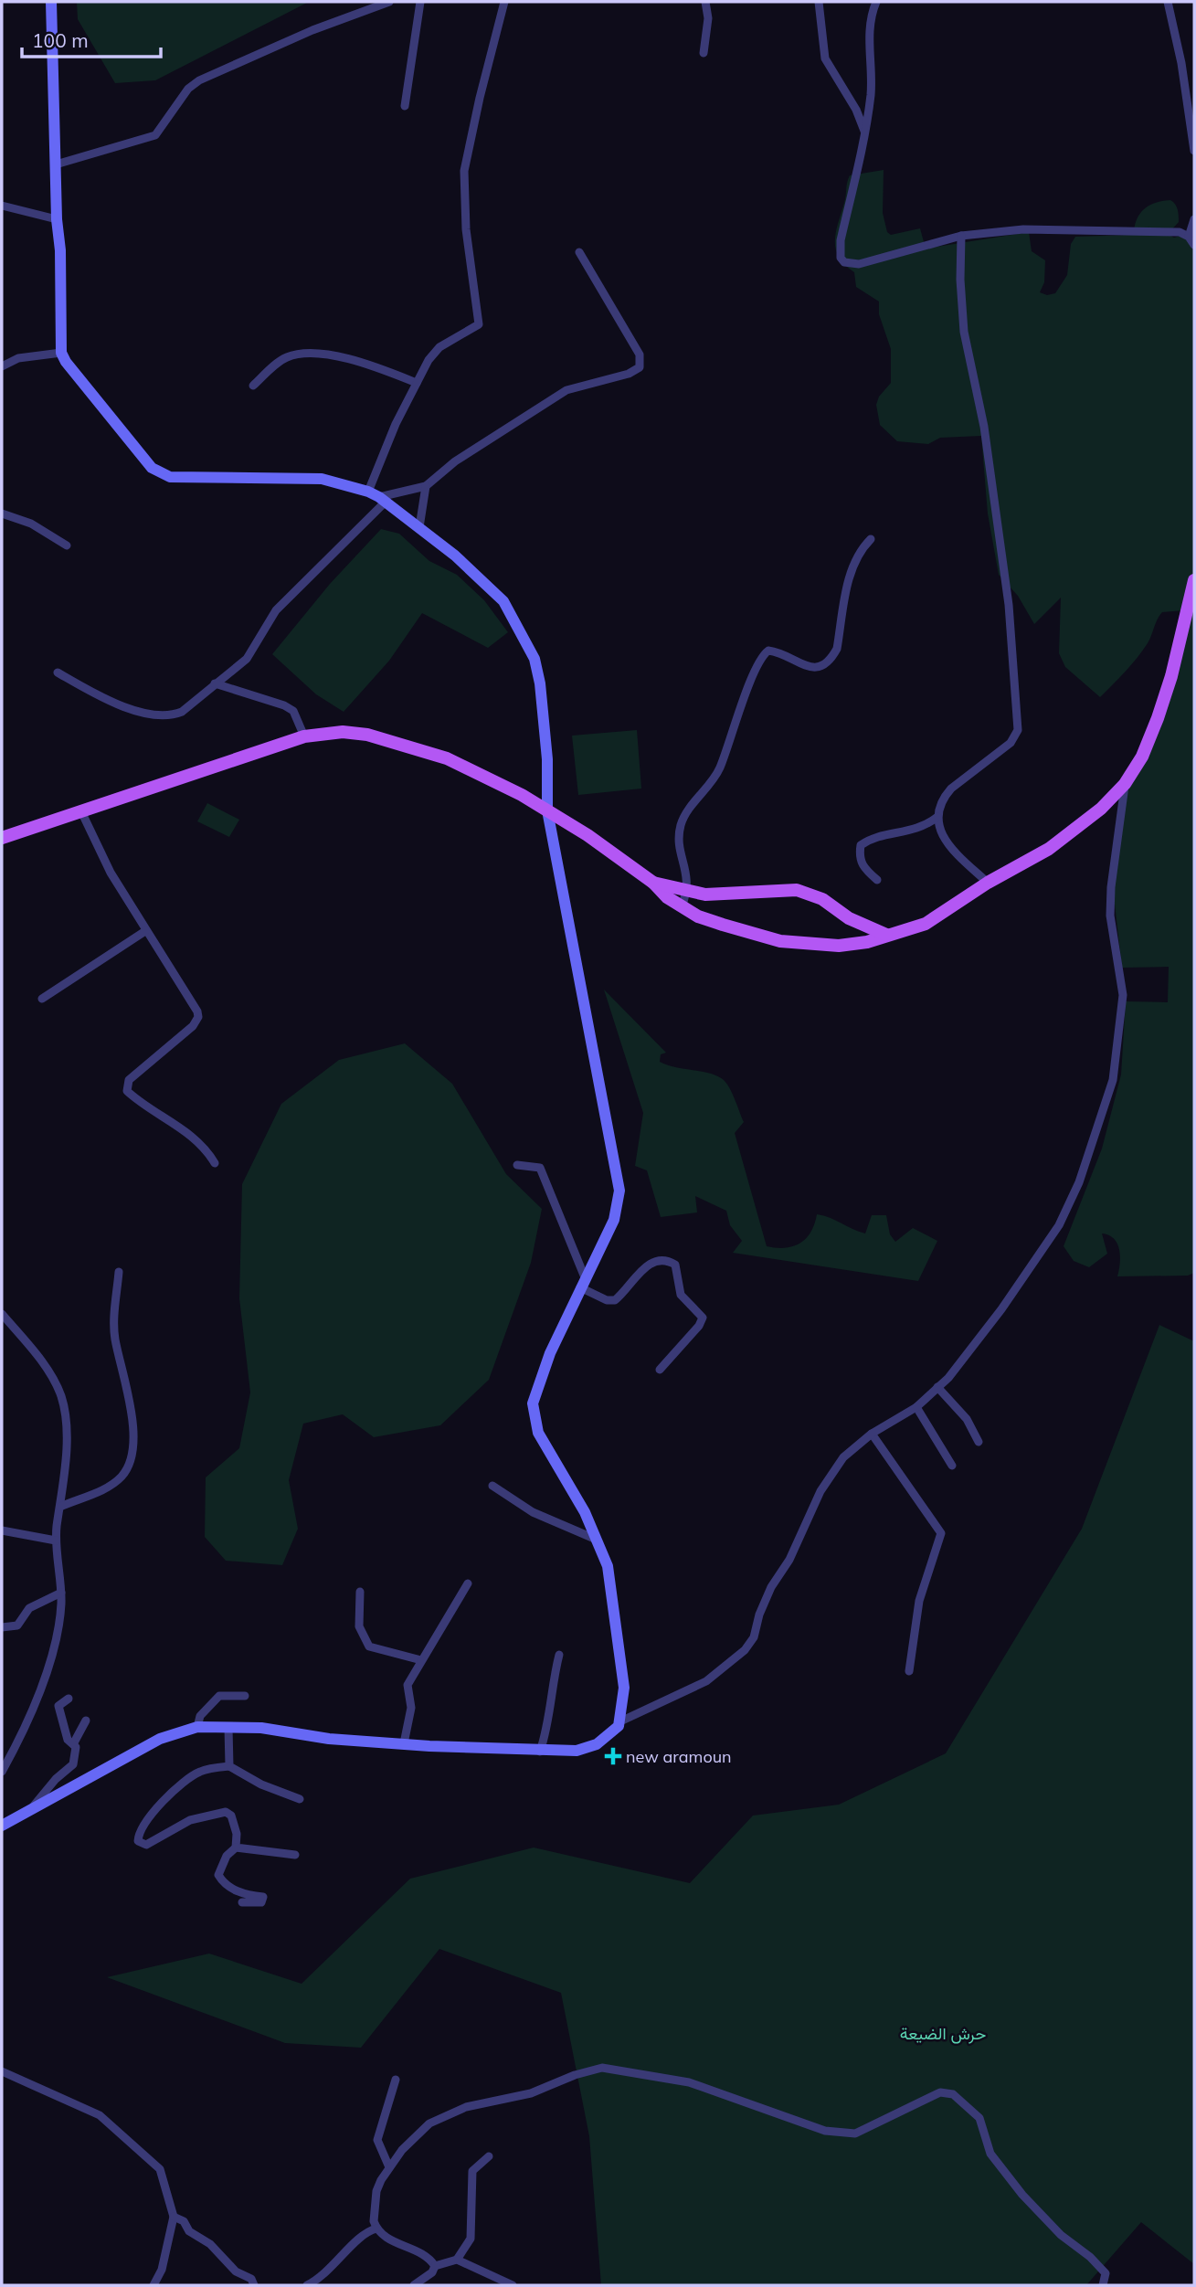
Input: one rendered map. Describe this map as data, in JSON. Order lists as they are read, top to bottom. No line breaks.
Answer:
{"parks":["حرش الضيعة"],"places":{"health":["new aramoun"]},"scale_bar":"100 m"}
